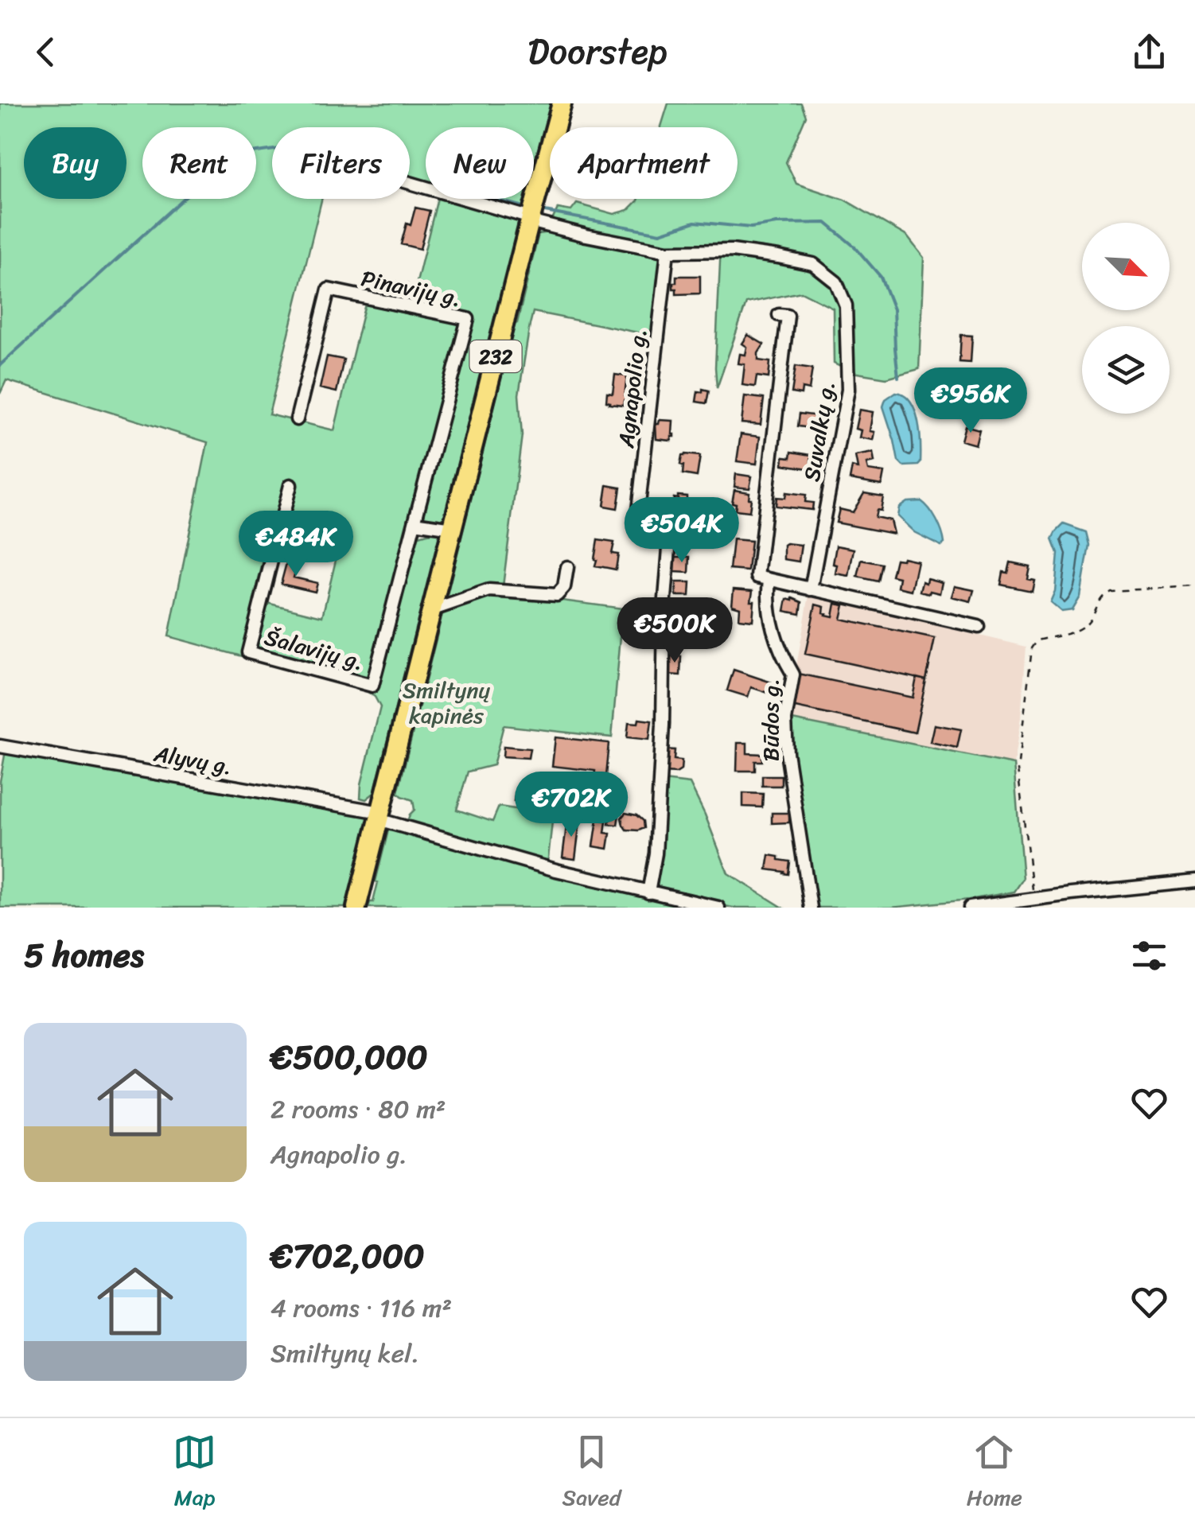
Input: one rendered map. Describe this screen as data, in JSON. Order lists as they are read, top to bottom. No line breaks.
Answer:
{"streets":{"main road":["232"],"street":["Pinavijų g.","Agnapolio g.","Suvalkų g.","Šalavijų g.","Būdos g.","Alyvų g."]},"crossings":[["Pinavijų g.","Šalavijų g."],["232","Suvalkų g."],["232","Alyvų g."],["Agnapolio g.","Suvalkų g."],["Agnapolio g.","Alyvų g."]],"parks":["Smiltynų kapinės"],"north":"bottom right","page":{"header":"Doorstep","chip":["Buy","Rent","Filters","New","Apartment"],"price":["€956K","€504K","€484K","€500K","€702K"],"heading":"5 homes","list":[{"name":"€500,000","note":"2 rooms · 80 m² · Agnapolio g."},{"name":"€702,000","note":"4 rooms · 116 m² · Smiltynų kel."}],"tabs":["Map","Saved","Home"]}}
